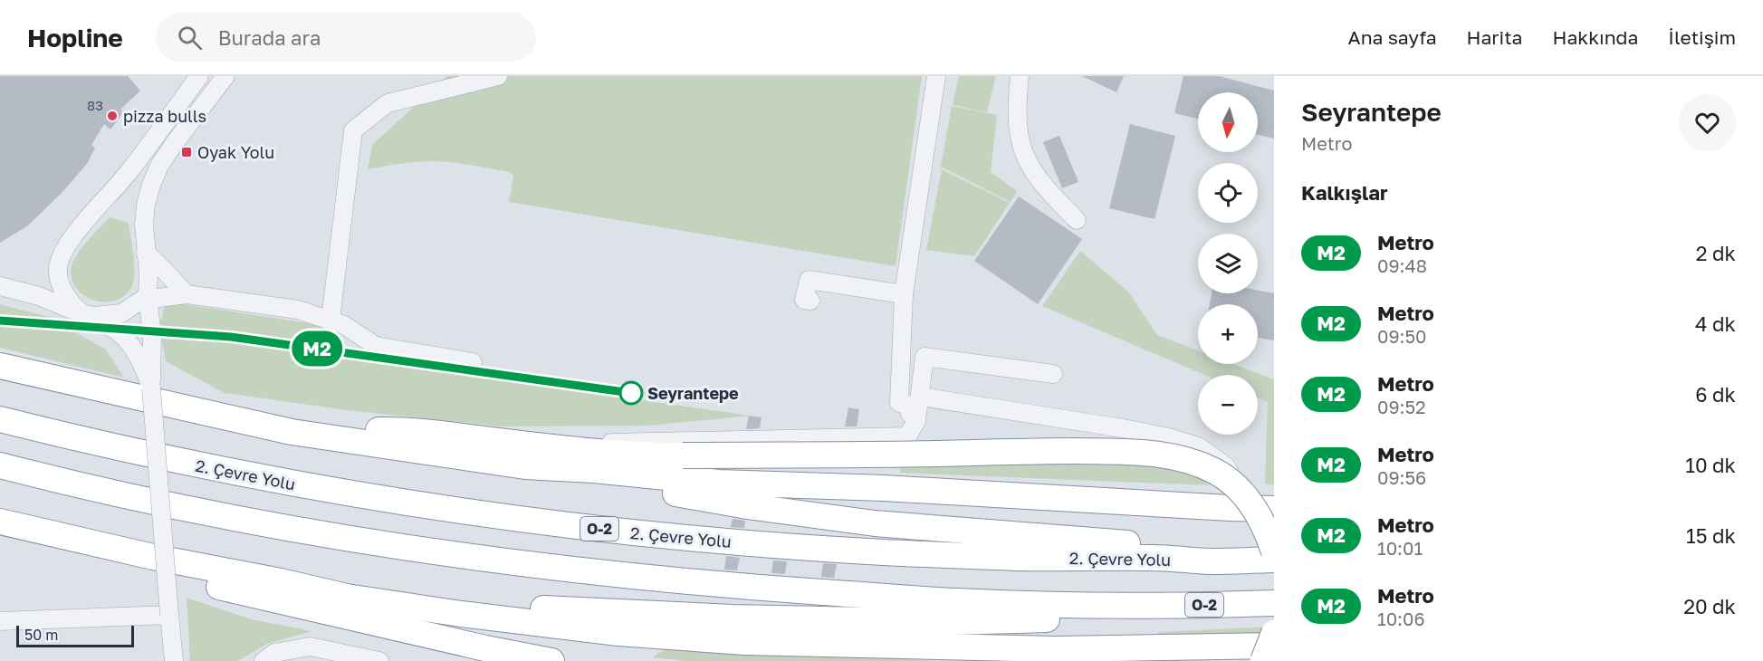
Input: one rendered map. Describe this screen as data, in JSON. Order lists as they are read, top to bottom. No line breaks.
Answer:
{"streets":{"highway":["2. Çevre Yolu","O-2"]},"places":{"other":["pizza bulls","Seyrantepe"],"transit":["Oyak Yolu"]},"lines":["metro line M2"],"house_numbers":["83"],"scale_bar":"50 m","north":"bottom","page":{"header":"Hopline","search":"Burada ara","nav":["Ana sayfa","Harita","Hakkında","İletişim"],"on_map":"M2","heading":[["Seyrantepe","Metro"],"Kalkışlar"],"map_buttons":["+","−"],"list":[{"mark":"M2","name":"Metro","note":"09:48","value":"2 dk"},{"mark":"M2","name":"Metro","note":"09:50","value":"4 dk"},{"mark":"M2","name":"Metro","note":"09:52","value":"6 dk"},{"mark":"M2","name":"Metro","note":"09:56","value":"10 dk"},{"mark":"M2","name":"Metro","note":"10:01","value":"15 dk"},{"mark":"M2","name":"Metro","note":"10:06","value":"20 dk"}],"scale":"50 m"}}
